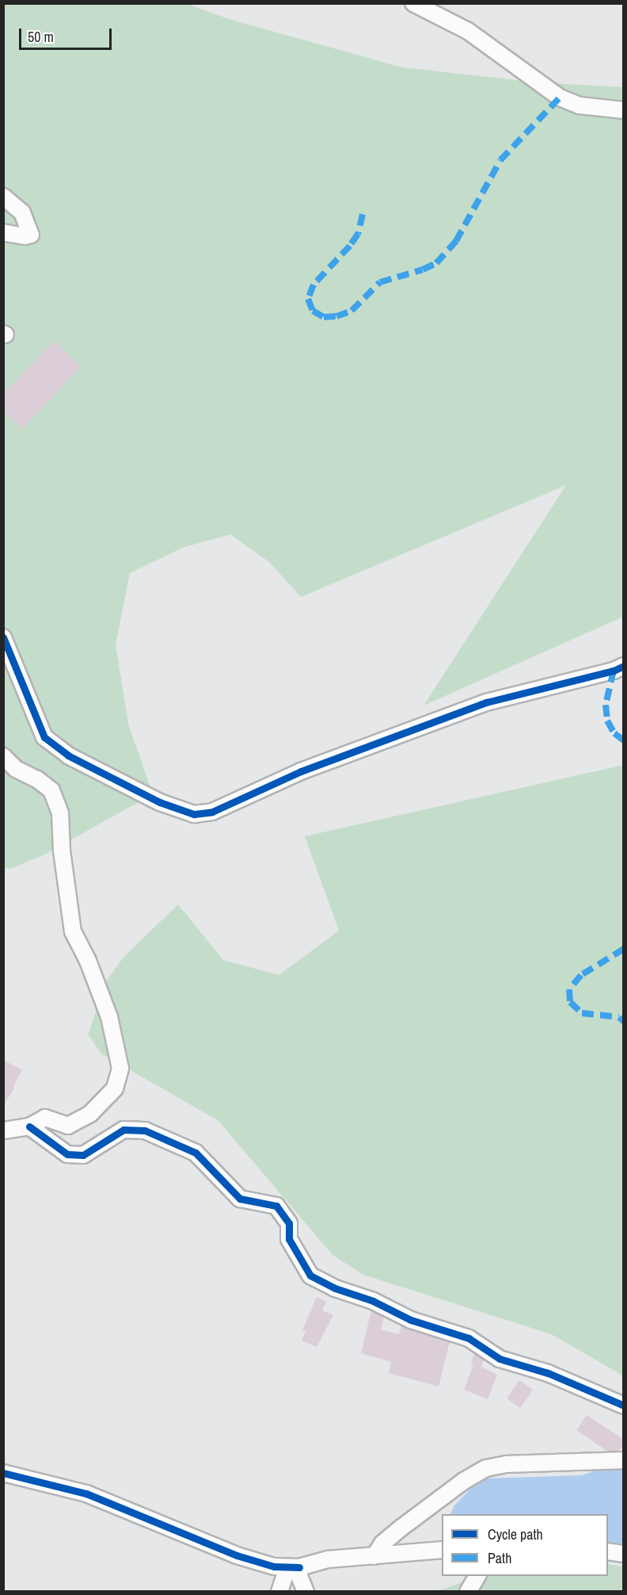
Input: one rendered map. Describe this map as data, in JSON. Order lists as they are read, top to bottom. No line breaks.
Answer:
{"legend":["Cycle path","Path"],"scale_bar":"50 m"}
